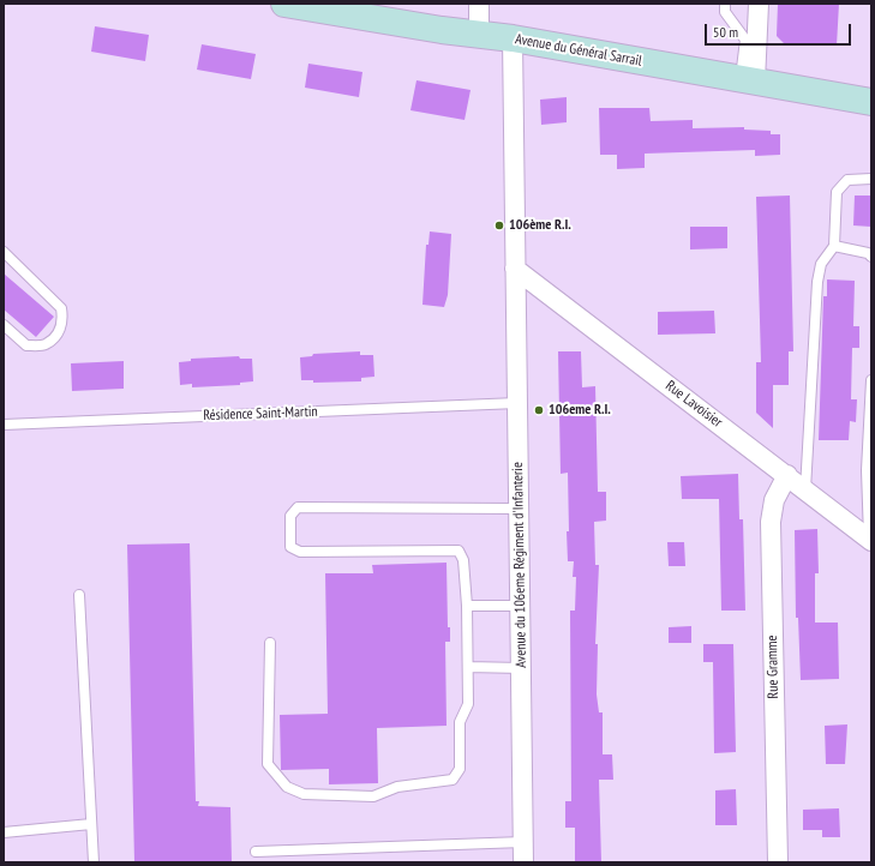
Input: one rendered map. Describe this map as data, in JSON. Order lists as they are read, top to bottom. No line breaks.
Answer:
{"streets":{"main road":["Avenue du Général Sarrail"],"street":["Rue Lavoisier","Avenue du 106eme Régiment d'Infanterie","Rue Gramme"],"lane":["Résidence Saint-Martin"]},"crossings":[["Avenue du Général Sarrail","Avenue du 106eme Régiment d'Infanterie"],["Rue Lavoisier","Avenue du 106eme Régiment d'Infanterie"],["Rue Lavoisier","Rue Gramme"],["Résidence Saint-Martin","Avenue du 106eme Régiment d'Infanterie"]],"places":["106ème R.I.","106eme R.I."],"scale_bar":"50 m"}
